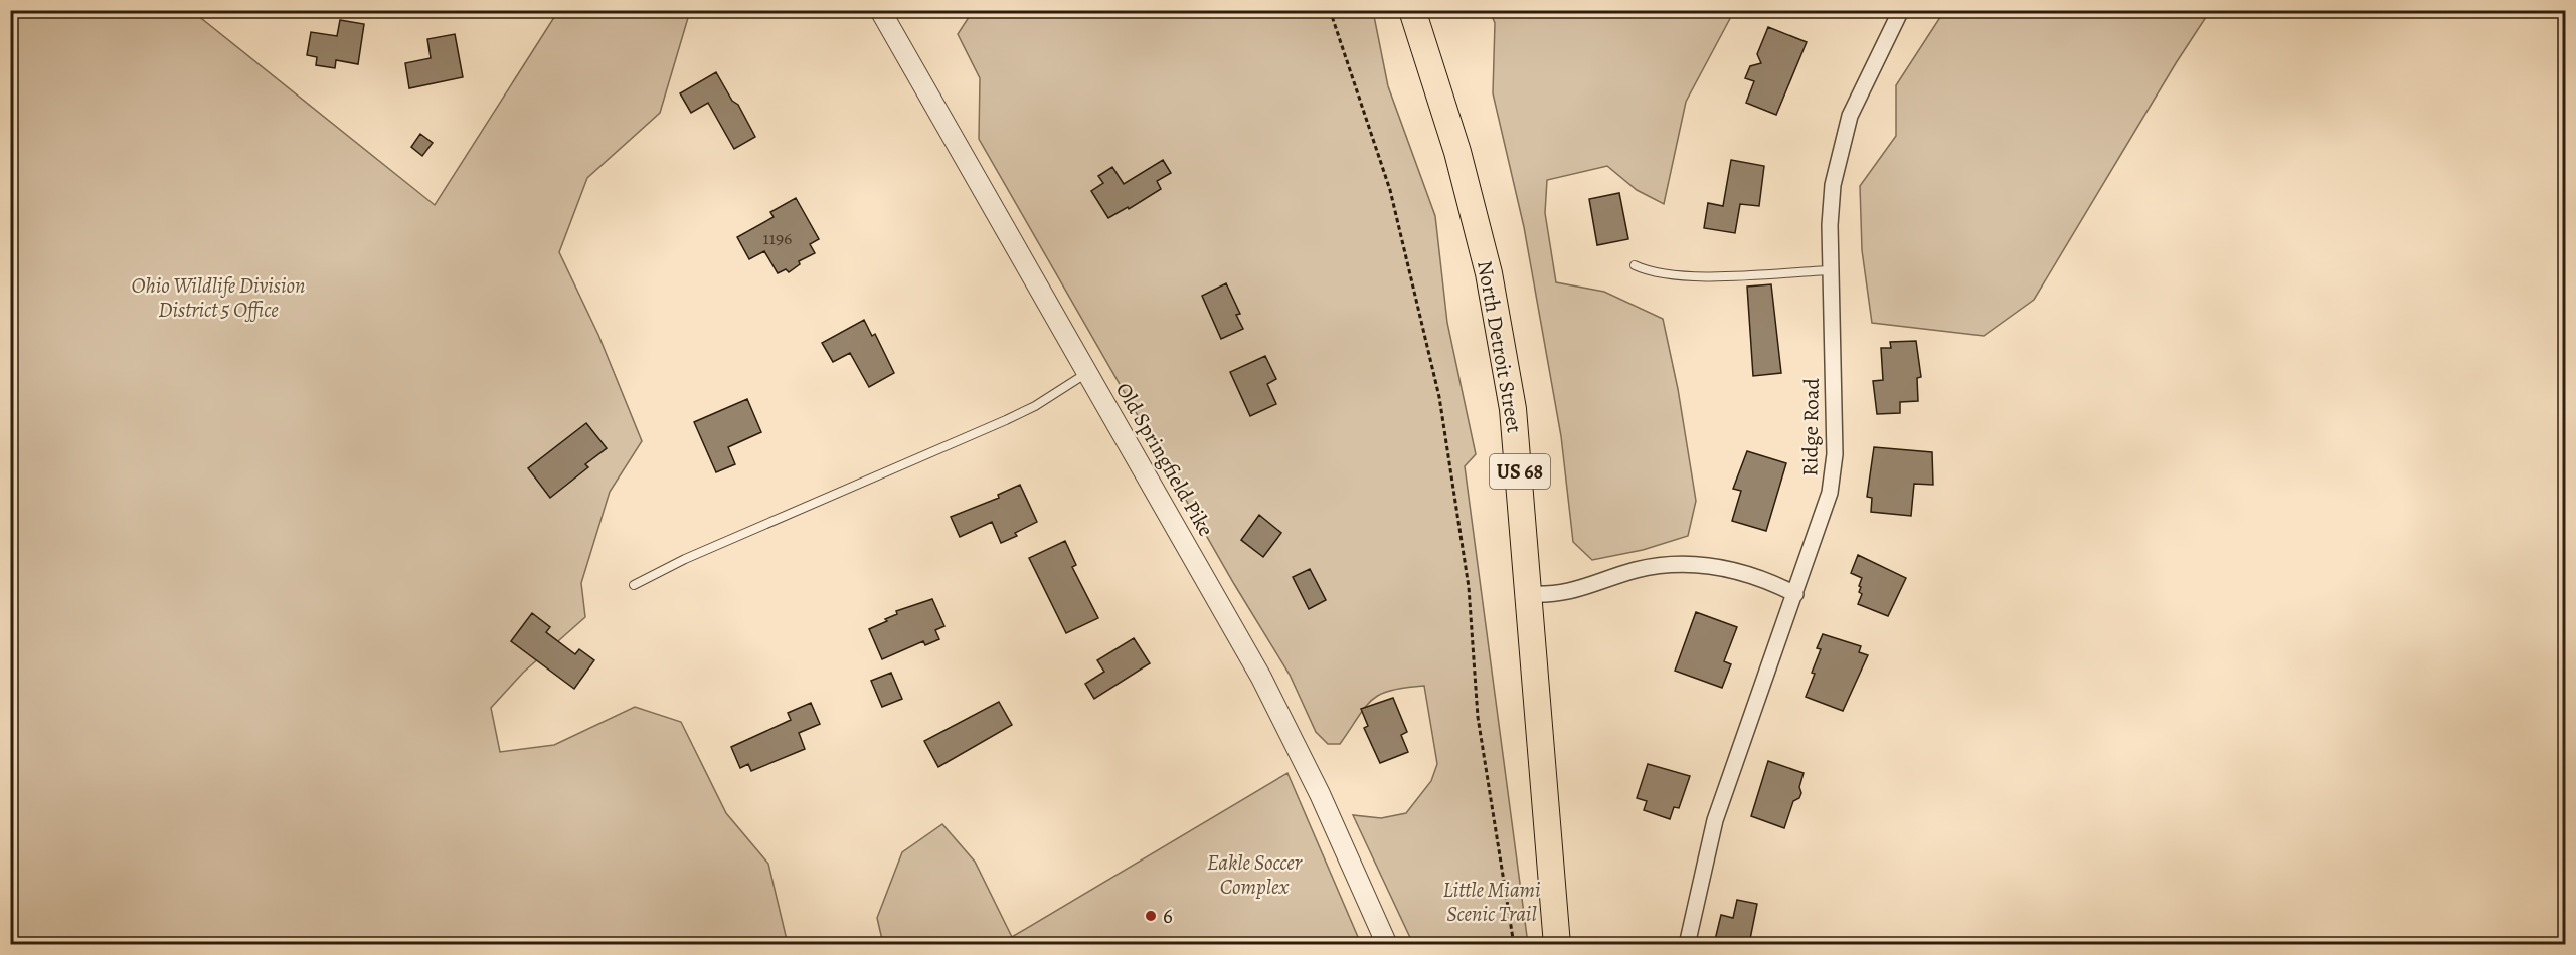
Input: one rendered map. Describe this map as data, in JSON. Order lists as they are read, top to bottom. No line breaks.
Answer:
{"streets":{"highway":["North Detroit Street","US 68"],"street":["Ridge Road","Old Springfield Pike"]},"parks":["Ohio Wildlife Division District 5 Office","Eakle Soccer Complex","Little Miami Scenic Trail"],"places":["6"],"house_numbers":["1196"]}
